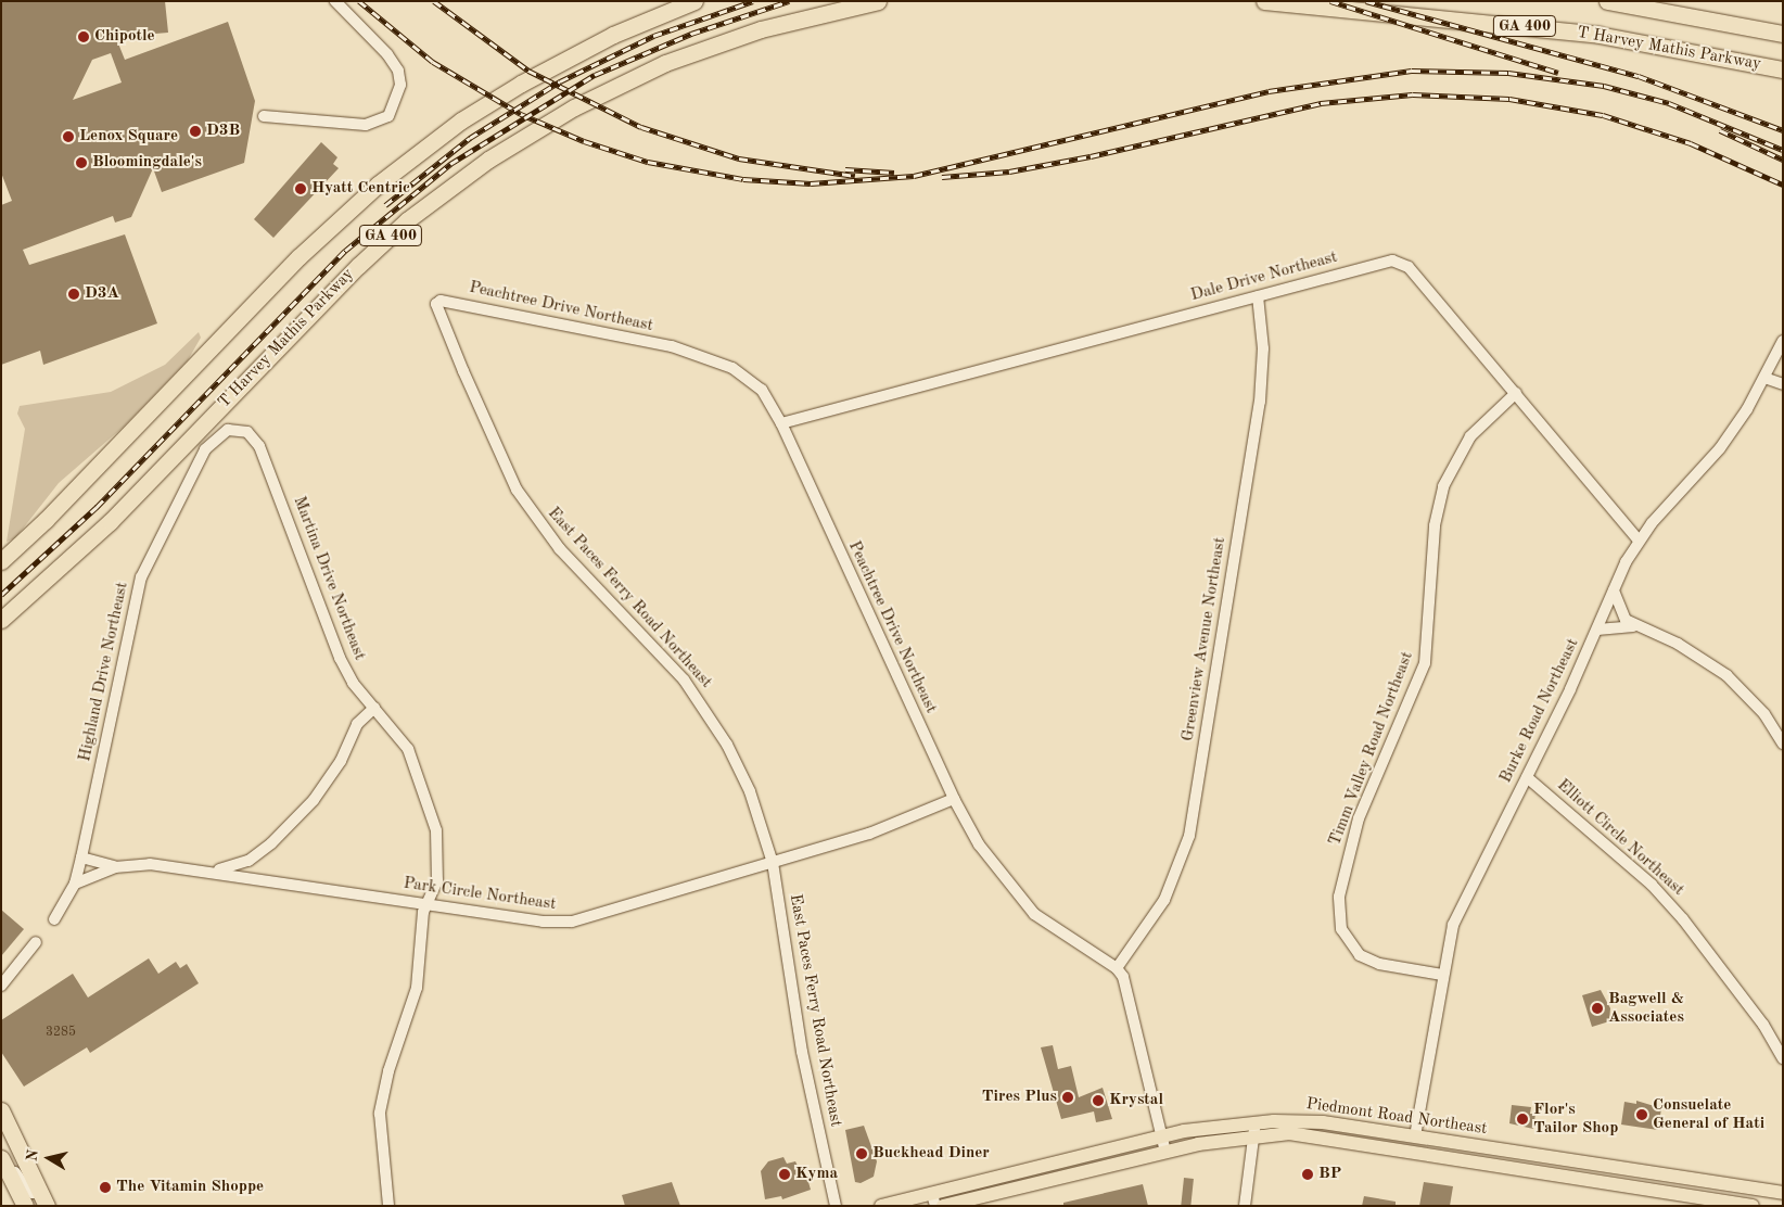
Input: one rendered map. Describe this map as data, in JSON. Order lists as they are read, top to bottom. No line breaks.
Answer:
{"streets":{"highway":["GA 400","T Harvey Mathis Parkway"],"main road":["Piedmont Road Northeast"],"street":["Dale Drive Northeast","Peachtree Drive Northeast","Martina Drive Northeast","East Paces Ferry Road Northeast","Greenview Avenue Northeast","Highland Drive Northeast","Burke Road Northeast","Timm Valley Road Northeast","Elliott Circle Northeast","Park Circle Northeast"]},"crossings":[["Dale Drive Northeast","Peachtree Drive Northeast"],["Dale Drive Northeast","Greenview Avenue Northeast"],["Dale Drive Northeast","Burke Road Northeast"],["Dale Drive Northeast","Timm Valley Road Northeast"],["Peachtree Drive Northeast","East Paces Ferry Road Northeast"],["Peachtree Drive Northeast","Greenview Avenue Northeast"],["Peachtree Drive Northeast","Park Circle Northeast"],["Martina Drive Northeast","Highland Drive Northeast"],["Martina Drive Northeast","Park Circle Northeast"],["East Paces Ferry Road Northeast","Park Circle Northeast"],["Highland Drive Northeast","Park Circle Northeast"],["Burke Road Northeast","Timm Valley Road Northeast"],["Burke Road Northeast","Elliott Circle Northeast"],["Burke Road Northeast","Piedmont Road Northeast"]],"places":["Chipotle","D3B","Lenox Square","Bloomingdale's","Hyatt Centric","D3A","Bagwell & Associates","Tires Plus","Krystal","Consuelate General of Hati","Flor's Tailor Shop","Buckhead Diner","Kyma","BP","The Vitamin Shoppe"],"house_numbers":["3285"],"north":"left"}
